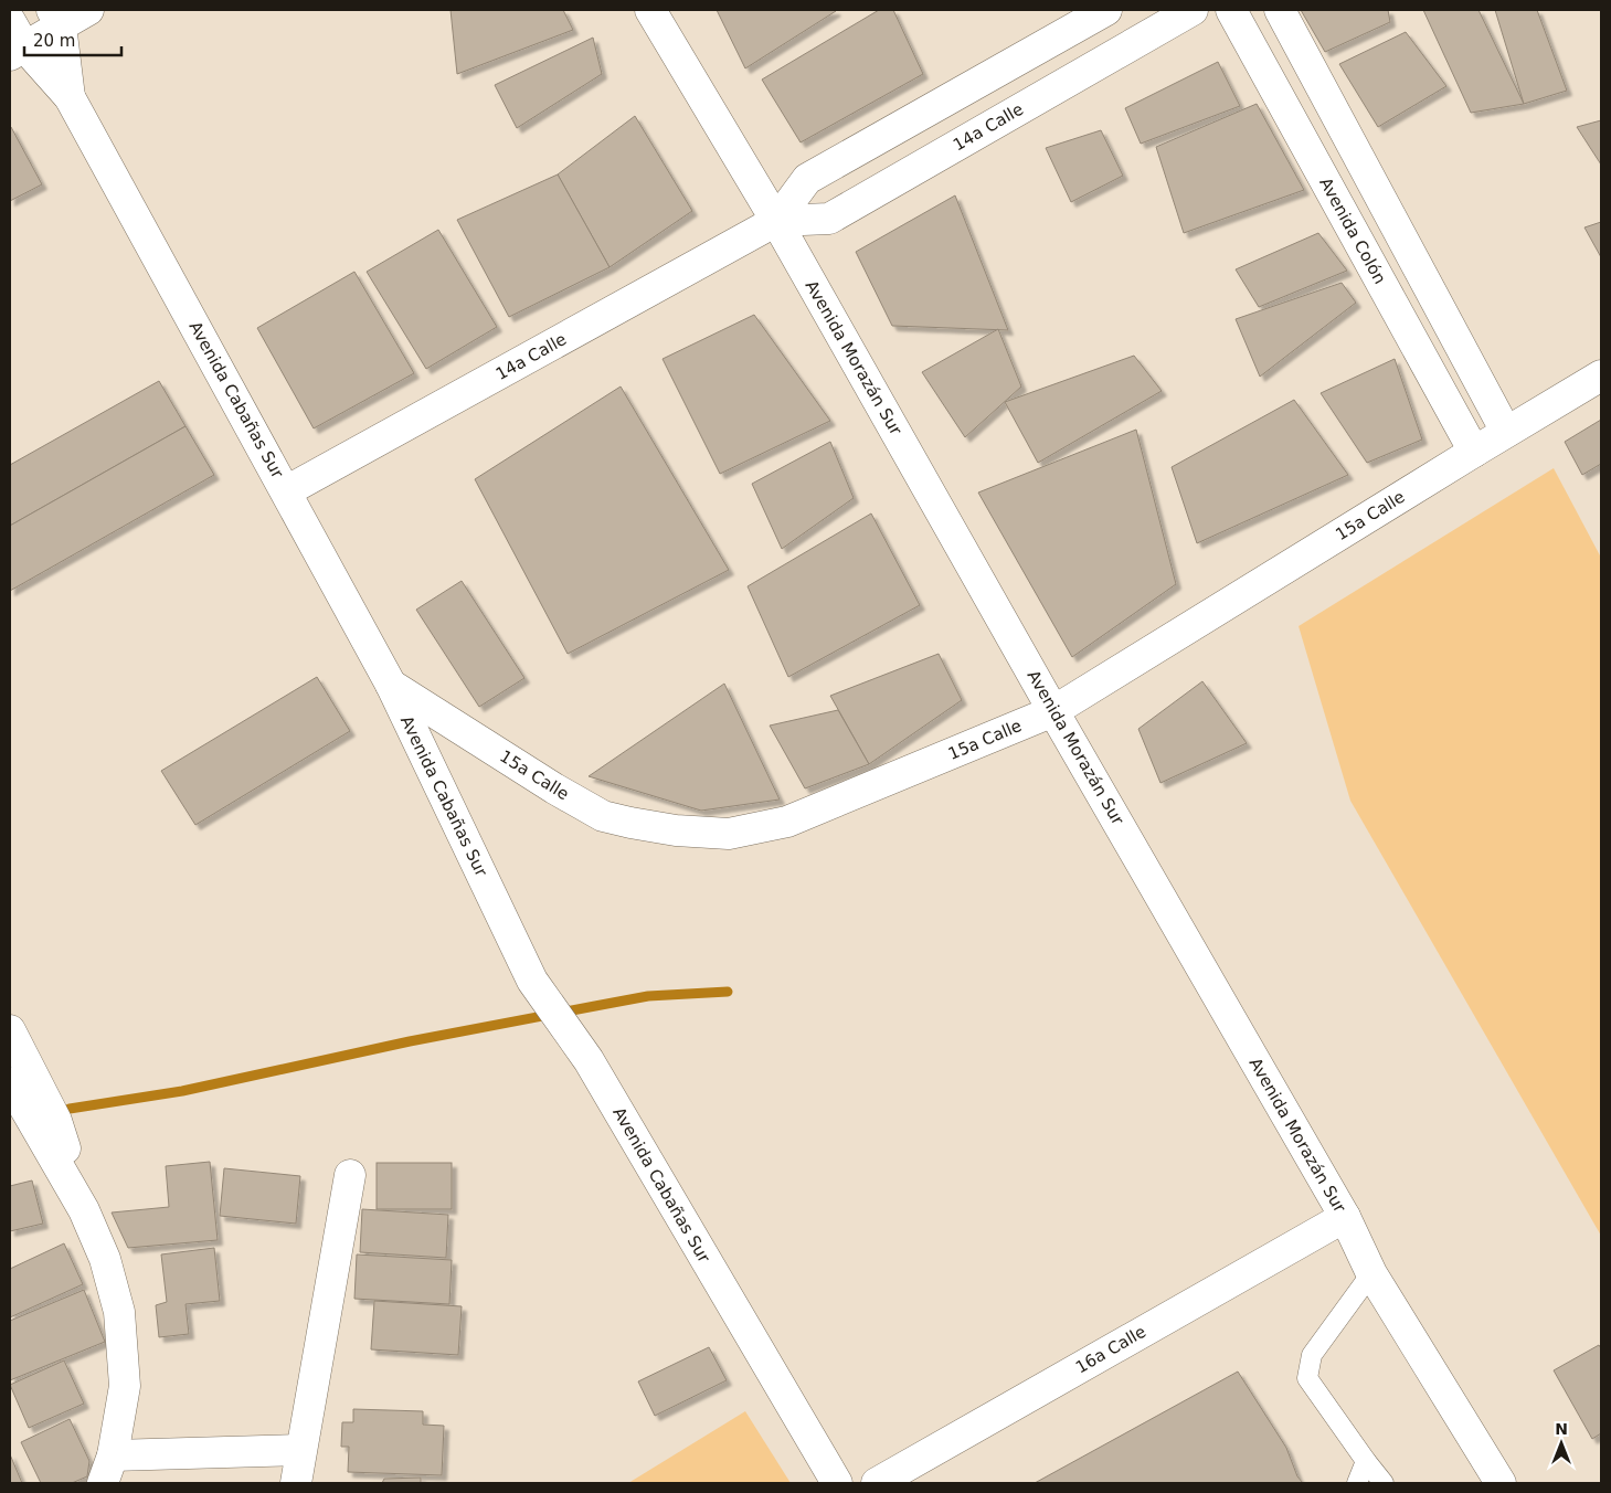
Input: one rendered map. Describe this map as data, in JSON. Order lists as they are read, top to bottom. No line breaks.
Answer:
{"streets":{"street":["14a Calle","Avenida Colón","Avenida Morazán Sur","Avenida Cabañas Sur","15a Calle","16a Calle"]},"crossings":[["14a Calle","Avenida Morazán Sur"],["14a Calle","Avenida Cabañas Sur"],["Avenida Colón","15a Calle"],["Avenida Morazán Sur","15a Calle"],["Avenida Morazán Sur","16a Calle"],["Avenida Cabañas Sur","15a Calle"]],"scale_bar":"20 m","north":"top"}
